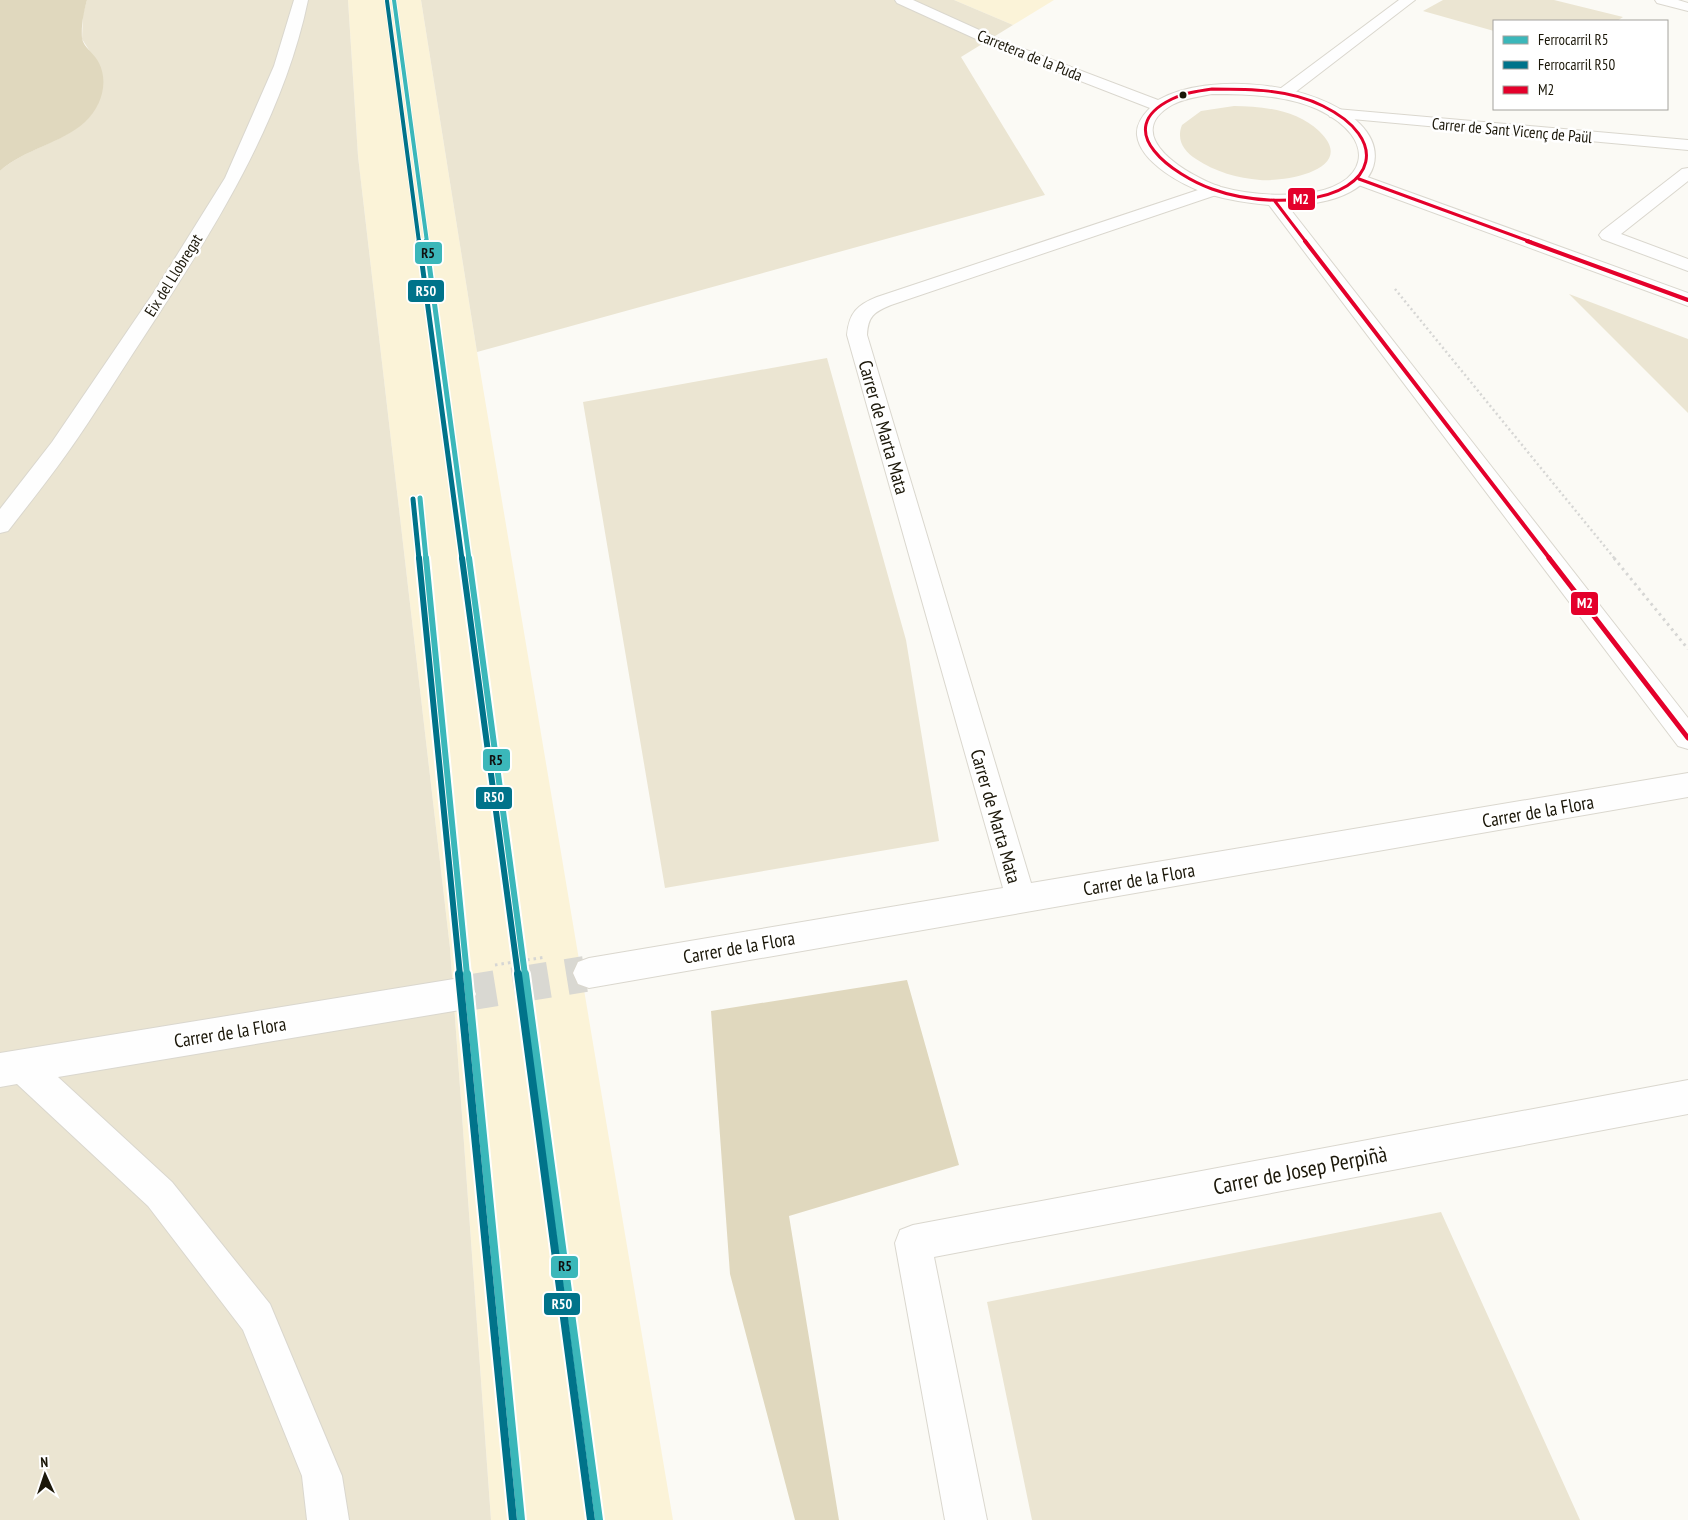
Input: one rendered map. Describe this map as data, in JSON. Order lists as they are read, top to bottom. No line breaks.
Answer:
{"streets":{"street":["Carretera de la Puda","Carrer de Sant Vicenç de Paül","Eix del Llobregat","Carrer de Marta Mata","Carrer de la Flora","Carrer de Josep Perpiñà"]},"crossings":[["Carrer de Marta Mata","Carrer de la Flora"]],"lines":["rail line R5","rail line R50","transit line M2"],"legend":["Ferrocarril R5","Ferrocarril R50","M2"],"north":"top"}
